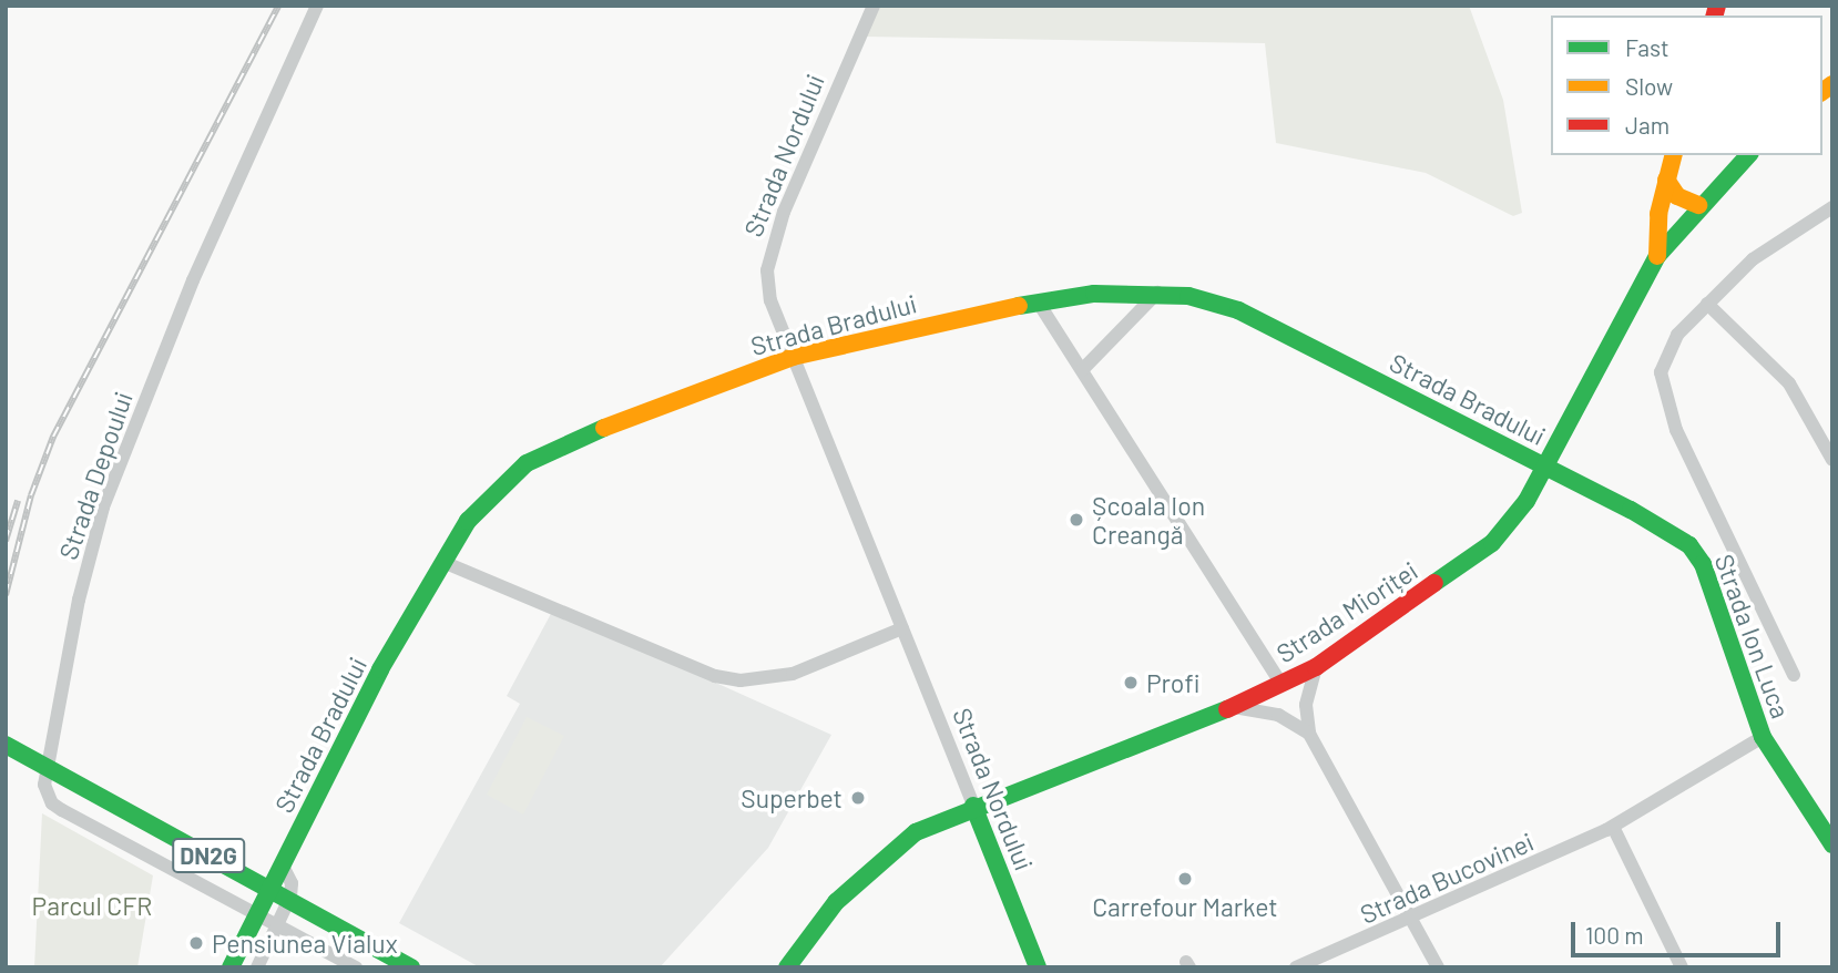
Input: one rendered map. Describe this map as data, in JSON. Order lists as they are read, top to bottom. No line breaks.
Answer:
{"streets":{"street":["Strada Nordului","Strada Bradului","Strada Depoului","Strada Mioriței","Strada Ion Luca","DN2G","Strada Bucovinei"]},"crossings":[["Strada Nordului","Strada Bradului"],["Strada Nordului","Strada Mioriței"],["Strada Bradului","Strada Depoului"],["Strada Bradului","Strada Mioriței"],["Strada Bradului","Strada Ion Luca"],["Strada Mioriței","Strada Ion Luca"],["Strada Ion Luca","Strada Bucovinei"]],"parks":["Parcul CFR"],"places":["Școala Ion Creangă","Profi","Superbet","Carrefour Market","Pensiunea Vialux"],"legend":["Fast","Slow","Jam"],"scale_bar":"100 m"}
